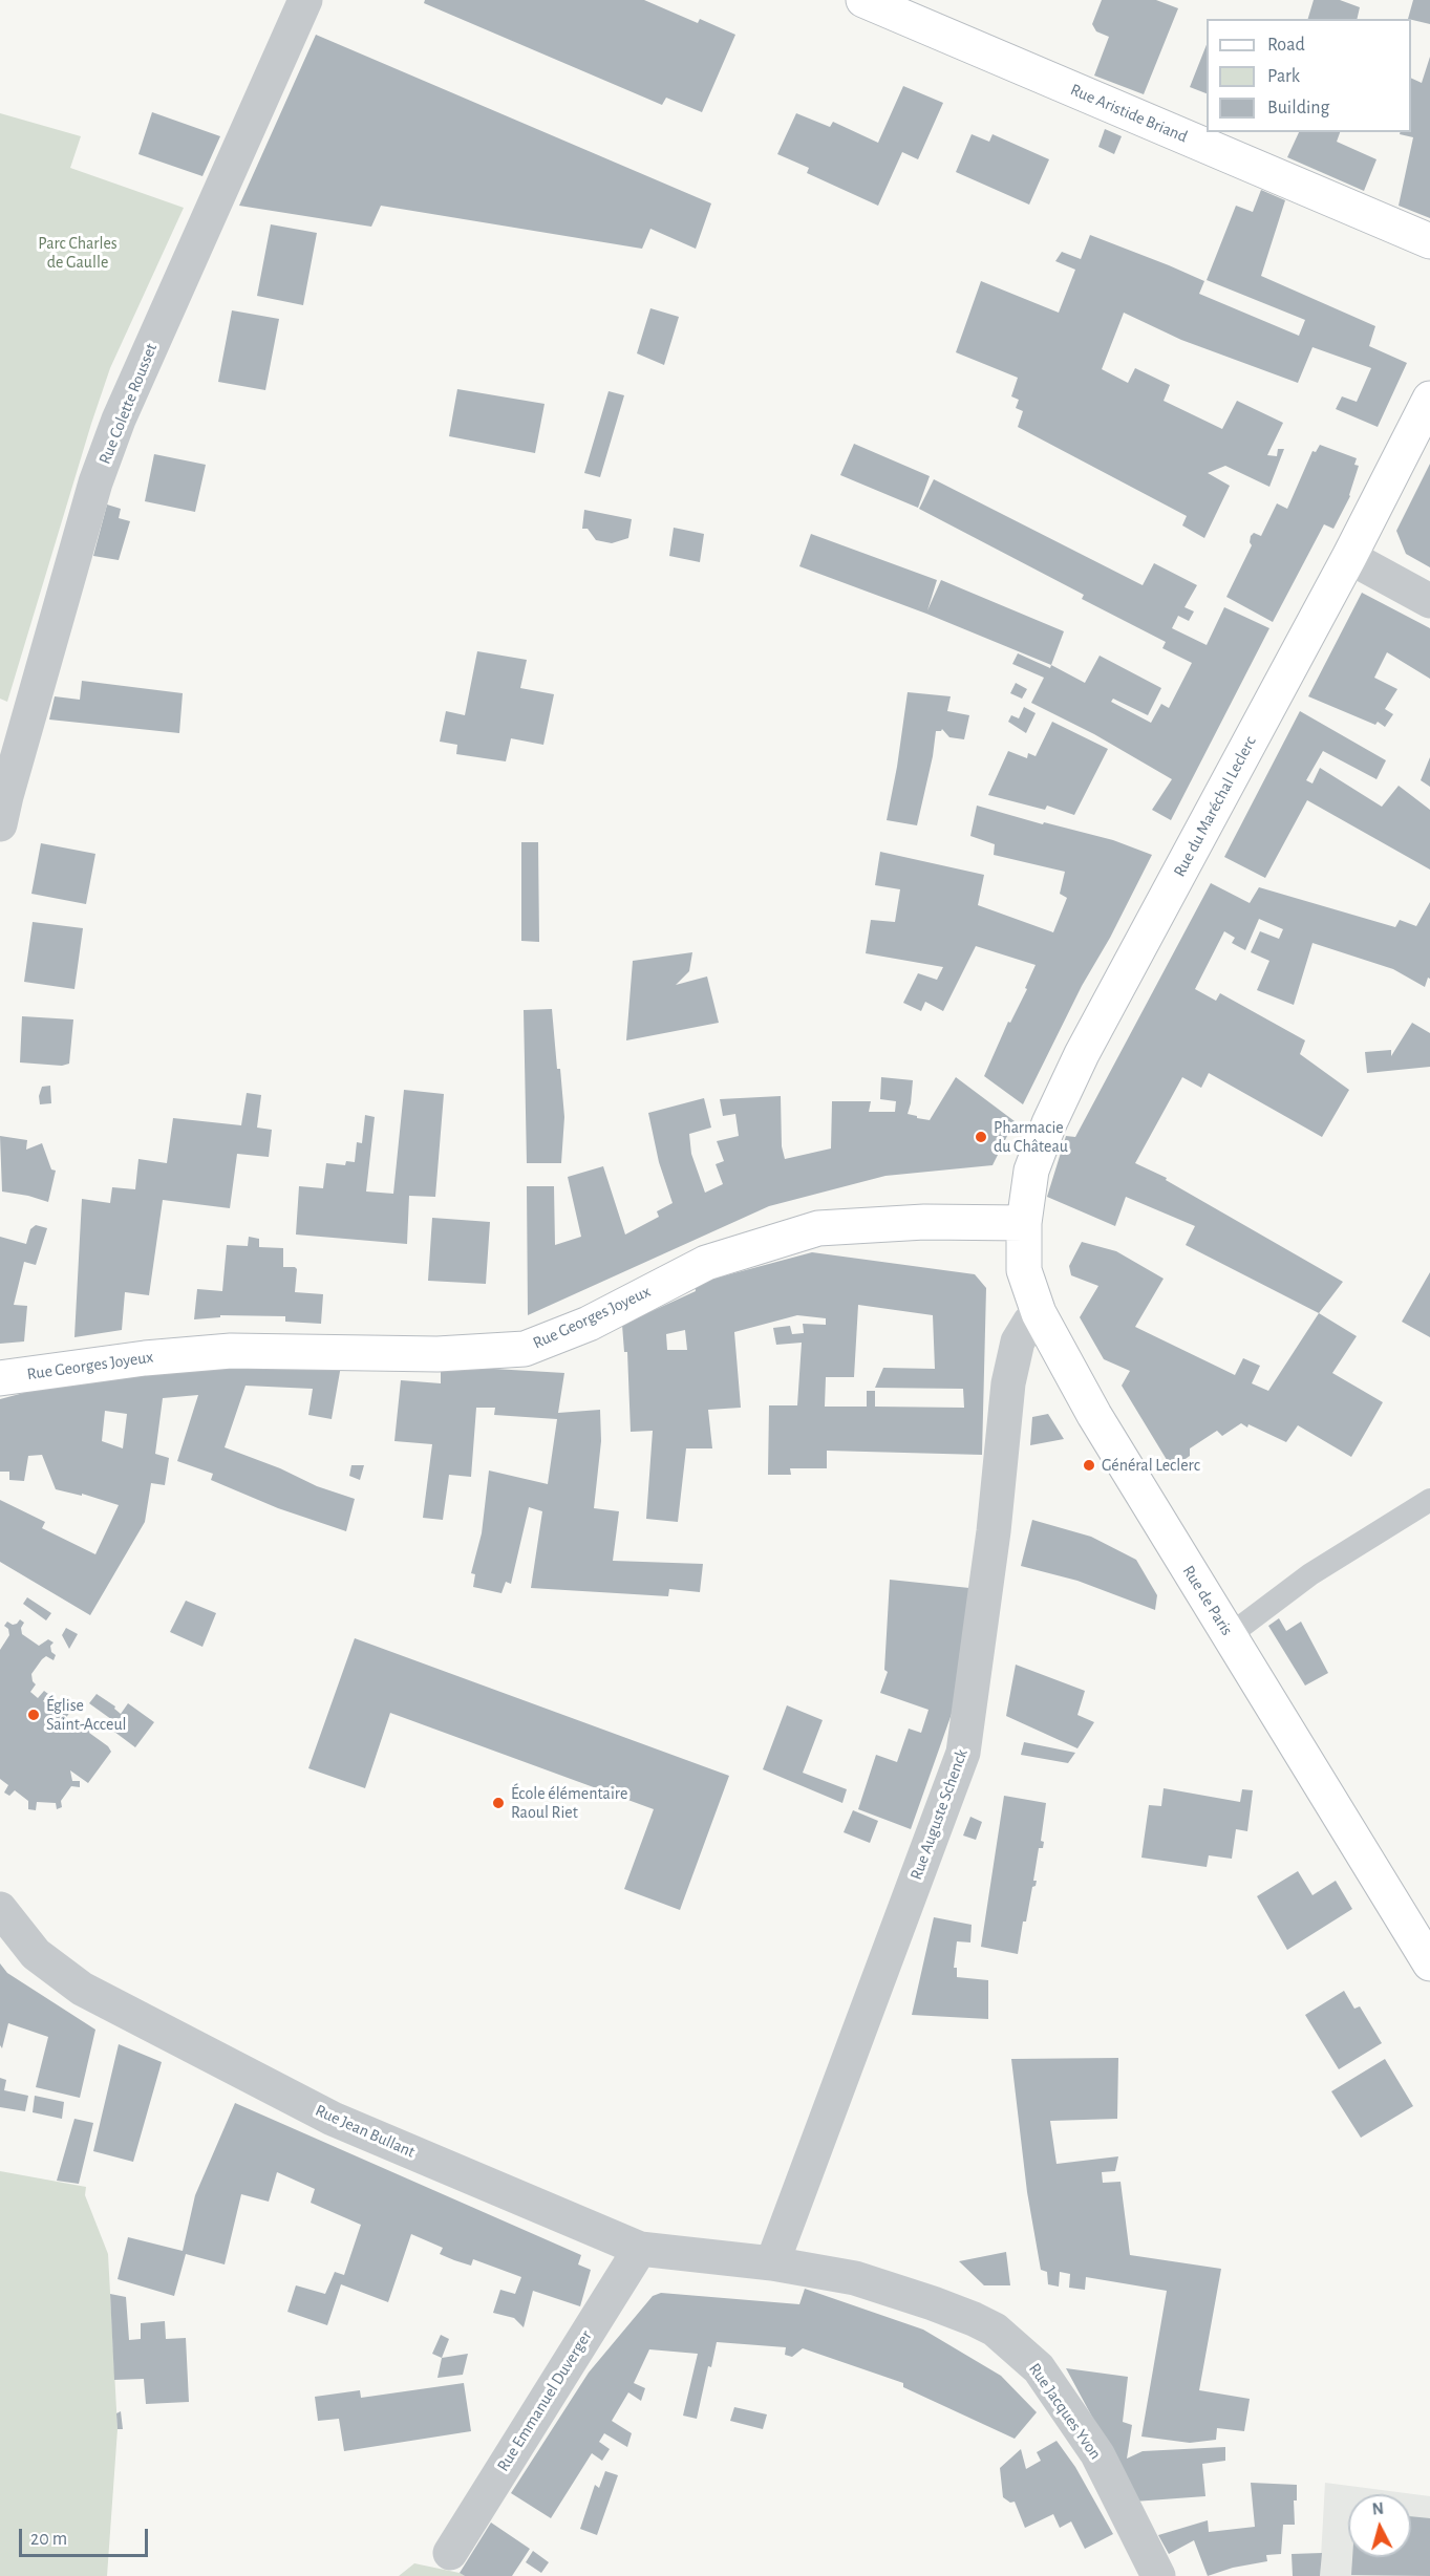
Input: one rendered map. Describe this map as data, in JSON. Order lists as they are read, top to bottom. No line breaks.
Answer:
{"streets":{"main road":["Rue Aristide Briand","Rue du Maréchal Leclerc","Rue Georges Joyeux","Rue de Paris"],"street":["Rue Colette Rousset","Rue Auguste Schenck","Rue Jean Bullant","Rue Emmanuel Duverger","Rue Jacques Yvon"]},"crossings":[["Rue du Maréchal Leclerc","Rue Georges Joyeux"],["Rue du Maréchal Leclerc","Rue de Paris"],["Rue Georges Joyeux","Rue de Paris"],["Rue de Paris","Rue Auguste Schenck"],["Rue Auguste Schenck","Rue Jean Bullant"],["Rue Auguste Schenck","Rue Jacques Yvon"],["Rue Jean Bullant","Rue Emmanuel Duverger"],["Rue Jean Bullant","Rue Jacques Yvon"]],"parks":["Parc Charles de Gaulle"],"places":["Pharmacie du Château","Général Leclerc","Église Saint-Acceul","École élémentaire Raoul Riet"],"legend":["Road","Park","Building"],"scale_bar":"20 m","north":"top"}
